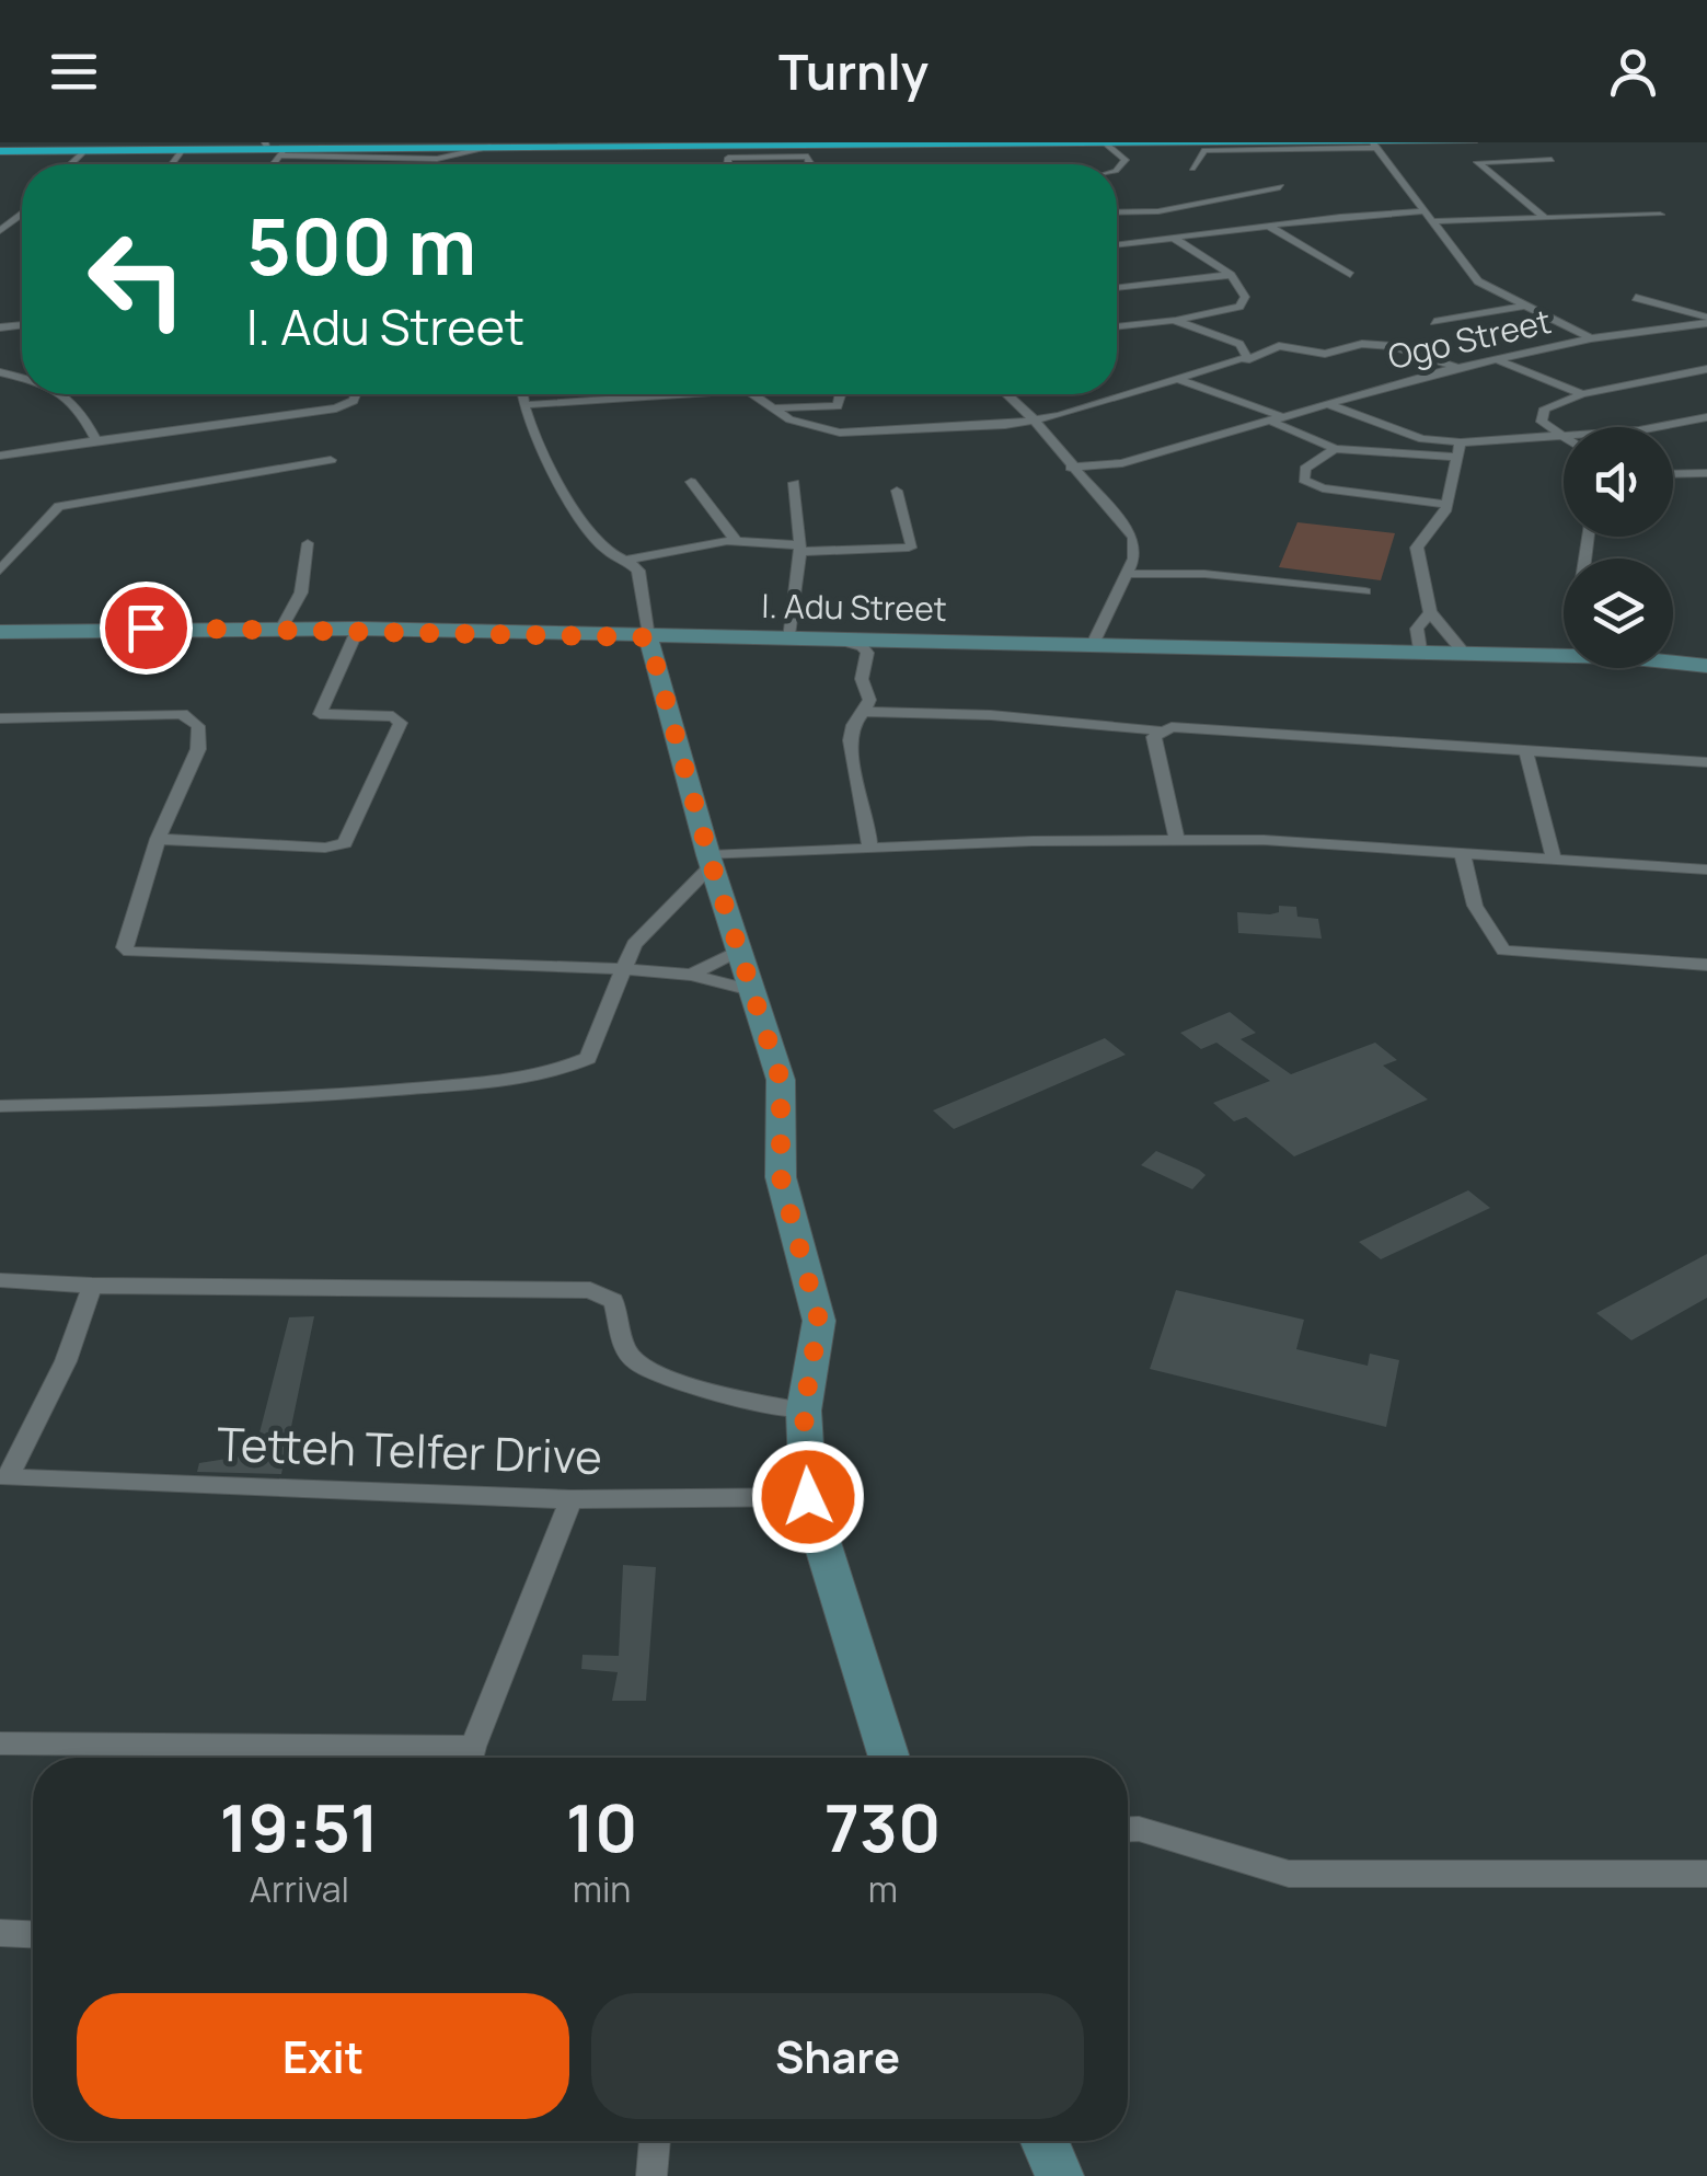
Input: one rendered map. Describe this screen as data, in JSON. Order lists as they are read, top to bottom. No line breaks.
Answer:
{"streets":{"street":["Ogo Street","I. Adu Street","Tetteh Telfer Drive"]},"page":{"header":"Turnly","turn":["500 m","I. Adu Street"],"eta":["19:51","Arrival","10","min","730","m"],"buttons":["Exit","Share"]}}
